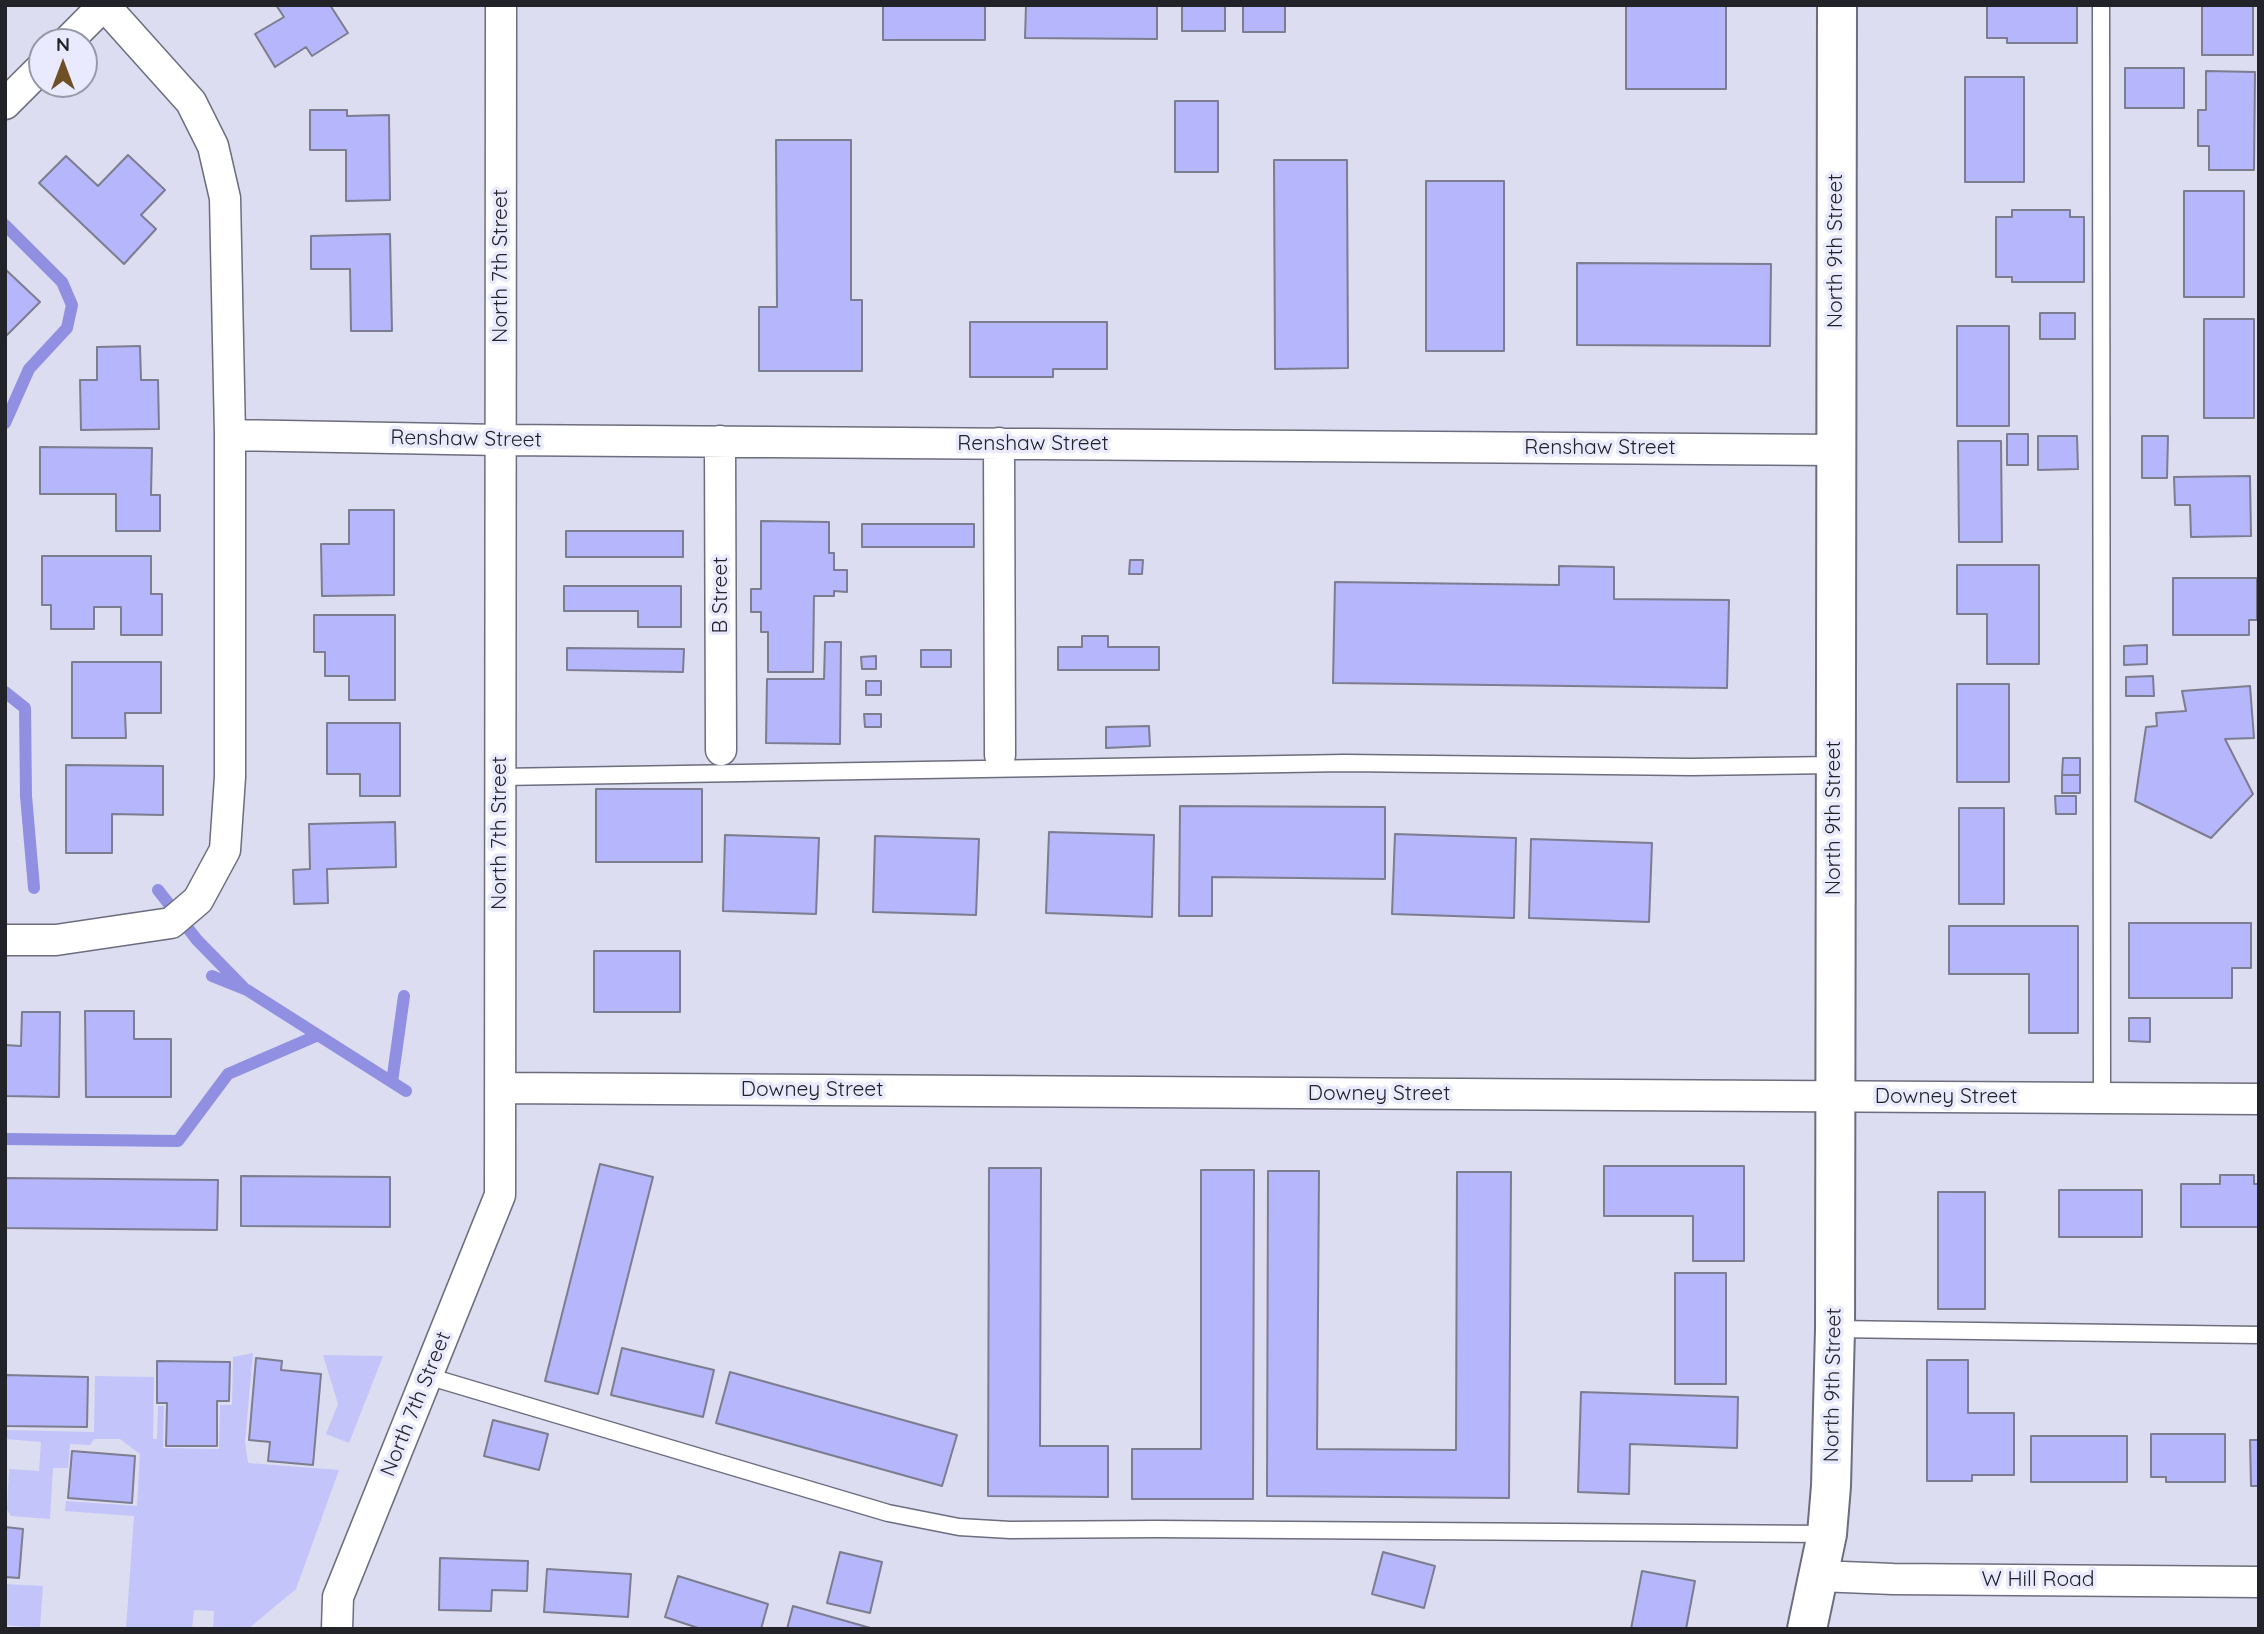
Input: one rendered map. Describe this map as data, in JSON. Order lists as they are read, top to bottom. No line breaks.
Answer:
{"streets":{"street":["North 9th Street","North 7th Street","Renshaw Street","B Street","Downey Street","W Hill Road"]},"crossings":[["North 9th Street","Renshaw Street"],["North 9th Street","Downey Street"],["North 9th Street","W Hill Road"],["North 7th Street","Renshaw Street"],["North 7th Street","Downey Street"],["Renshaw Street","B Street"]],"north":"top"}
